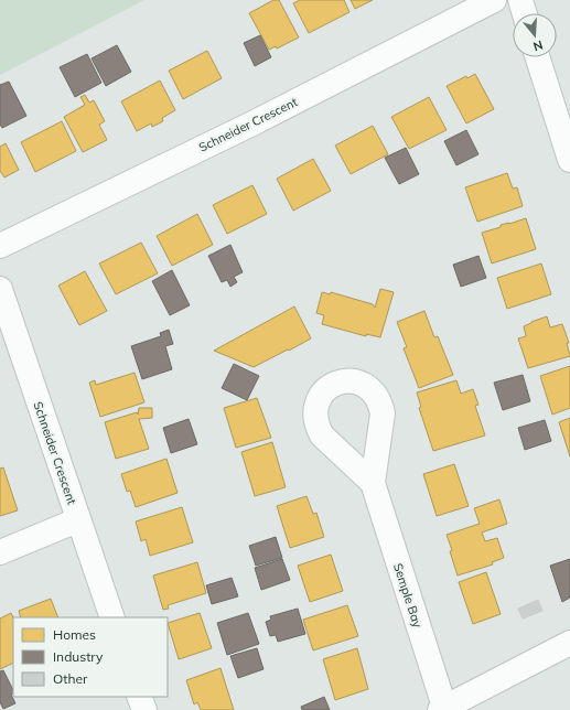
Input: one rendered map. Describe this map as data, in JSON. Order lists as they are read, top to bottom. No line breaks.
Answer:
{"streets":{"street":["Schneider Crescent","Semple Bay"]},"legend":["Homes","Industry","Other"],"north":"bottom"}
